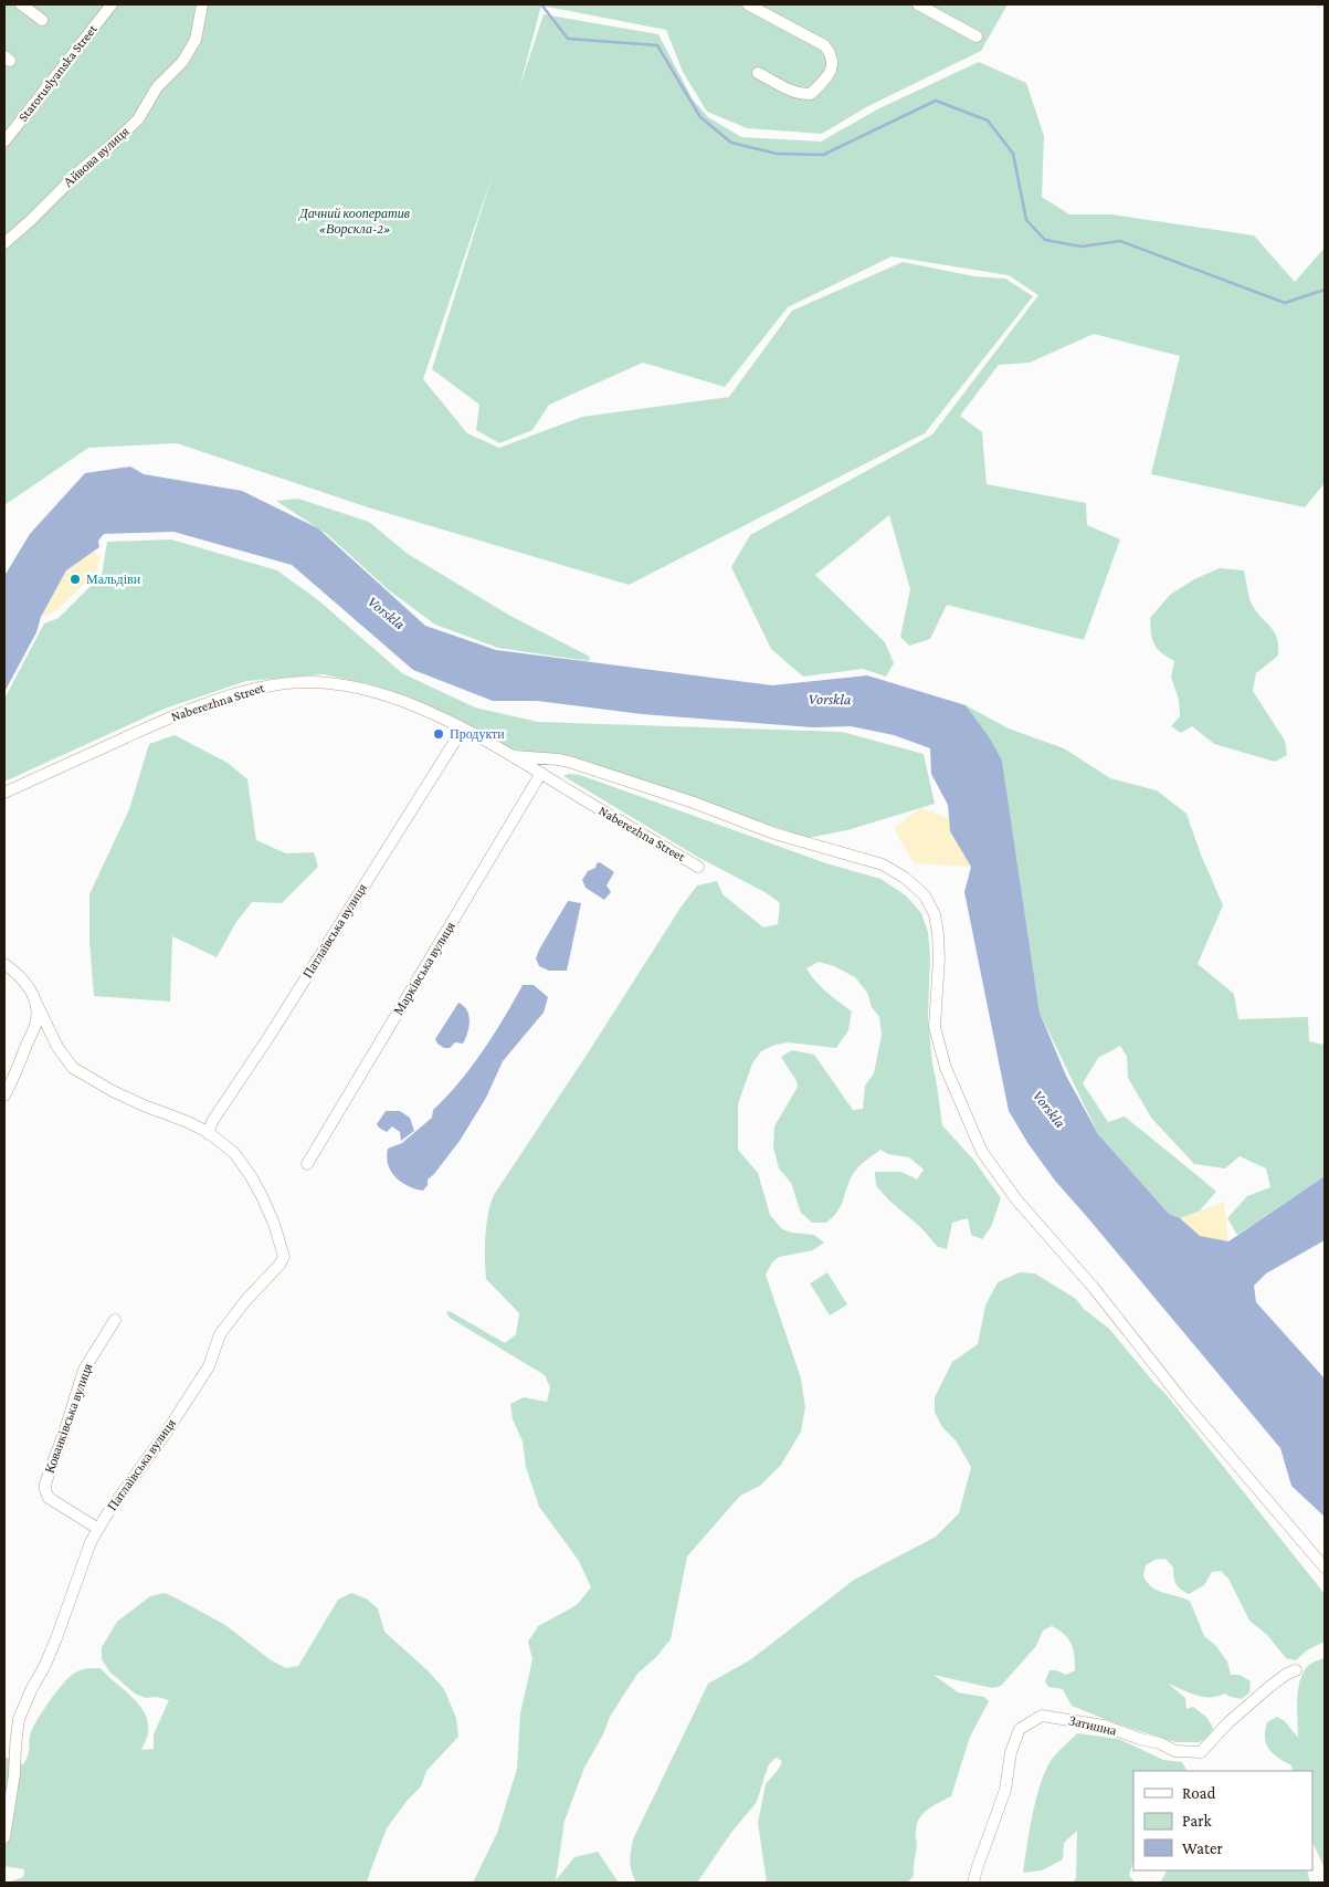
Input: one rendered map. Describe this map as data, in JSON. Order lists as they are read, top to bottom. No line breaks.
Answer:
{"streets":{"street":["Staroruslyanska Street","Айвова вулиця","Naberezhna Street","Патлаївська вулиця","Марківська вулиця","Кованківська вулиця","Затишна"]},"crossings":[["Naberezhna Street","Патлаївська вулиця"],["Naberezhna Street","Марківська вулиця"],["Патлаївська вулиця","Кованківська вулиця"]],"water":["Vorskla"],"parks":["Дачний кооператив «Ворскла-2»"],"places":["Мальдіви","Продукти"],"legend":["Road","Park","Water"]}
